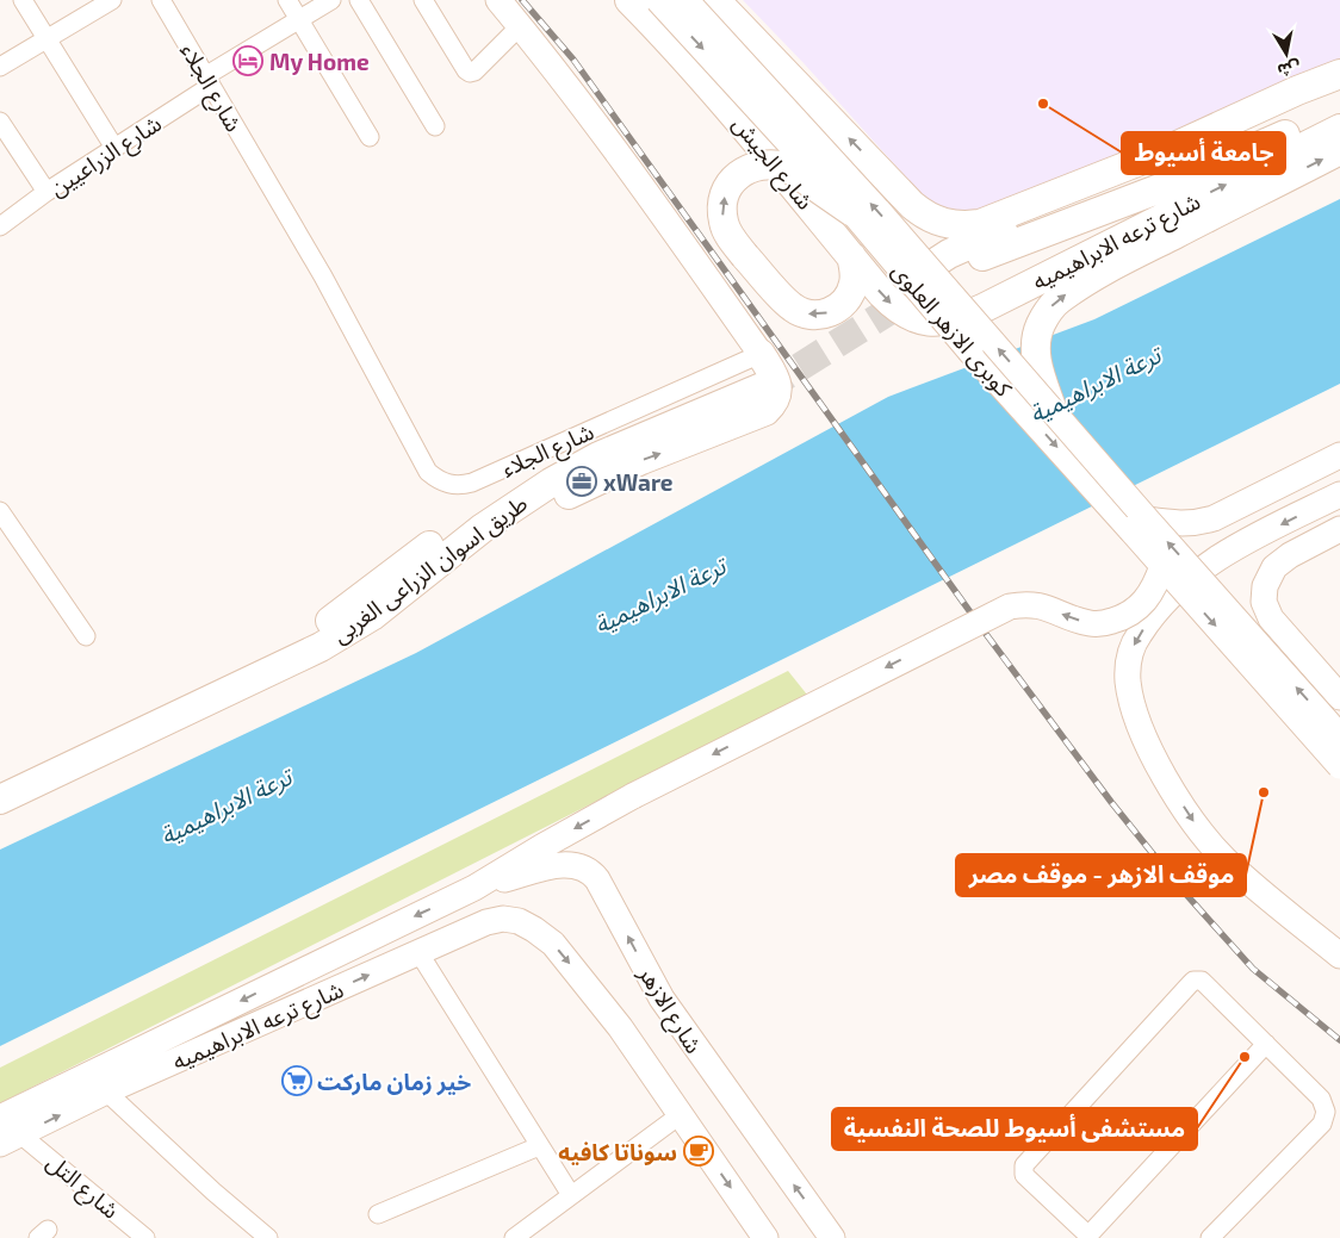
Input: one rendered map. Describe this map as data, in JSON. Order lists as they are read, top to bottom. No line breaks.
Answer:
{"streets":{"main road":["شارع الجيش","شارع ترعه الابراهيميه","كوبرى الازهر العلوى","طريق اسوان الزراعى الغربى","شارع الازهر"],"street":["شارع الجلاء","شارع الزراعيين","شارع التل"]},"crossings":[["شارع الجلاء","شارع الزراعيين"],["شارع الجلاء","طريق اسوان الزراعى الغربى"],["شارع الجيش","شارع ترعه الابراهيميه"],["شارع ترعه الابراهيميه","شارع الازهر"],["شارع ترعه الابراهيميه","شارع التل"]],"one_way":["شارع الازهر"],"water":["ترعة الابراهيمية"],"places":{"hotel":["My Home"],"other":["جامعة أسيوط","موقف الازهر - موقف مصر","مستشفى أسيوط للصحة النفسية"],"office":["xWare"],"supermarket":["خير زمان ماركت"],"cafe":["سوناتا كافيه"]},"north":"bottom"}
